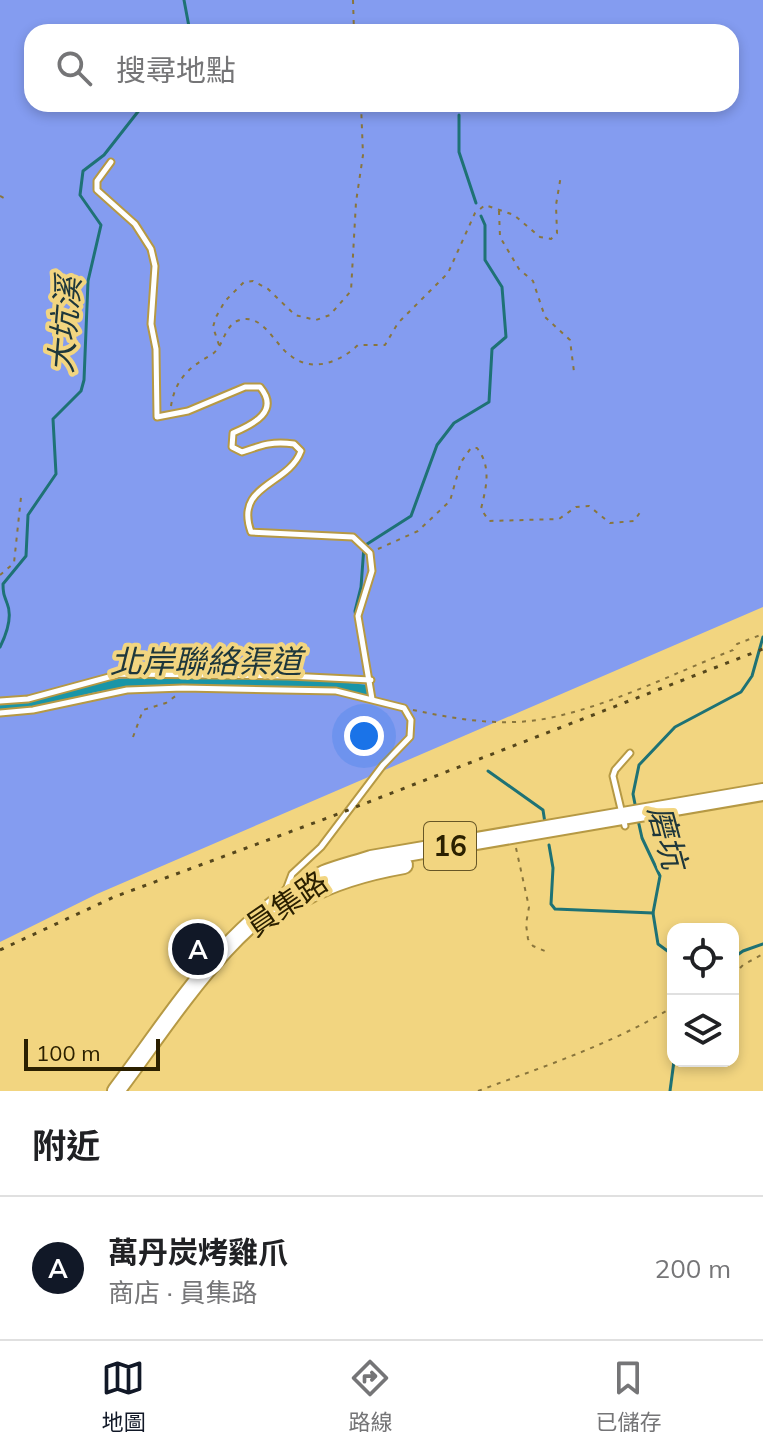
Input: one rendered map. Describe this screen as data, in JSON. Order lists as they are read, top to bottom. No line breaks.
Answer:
{"streets":{"main road":["16","員集路"]},"crossings":[["16","員集路"]],"water":["大坑溪","北岸聯絡渠道","磨坑"],"scale_bar":"100 m","page":{"search":"搜尋地點","pins":"A","scale":"100 m","heading":"附近","list":[{"mark":"A","name":"萬丹炭烤雞爪","note":"商店 · 員集路","value":"200 m"}],"nav":["地圖","路線","已儲存"]}}
